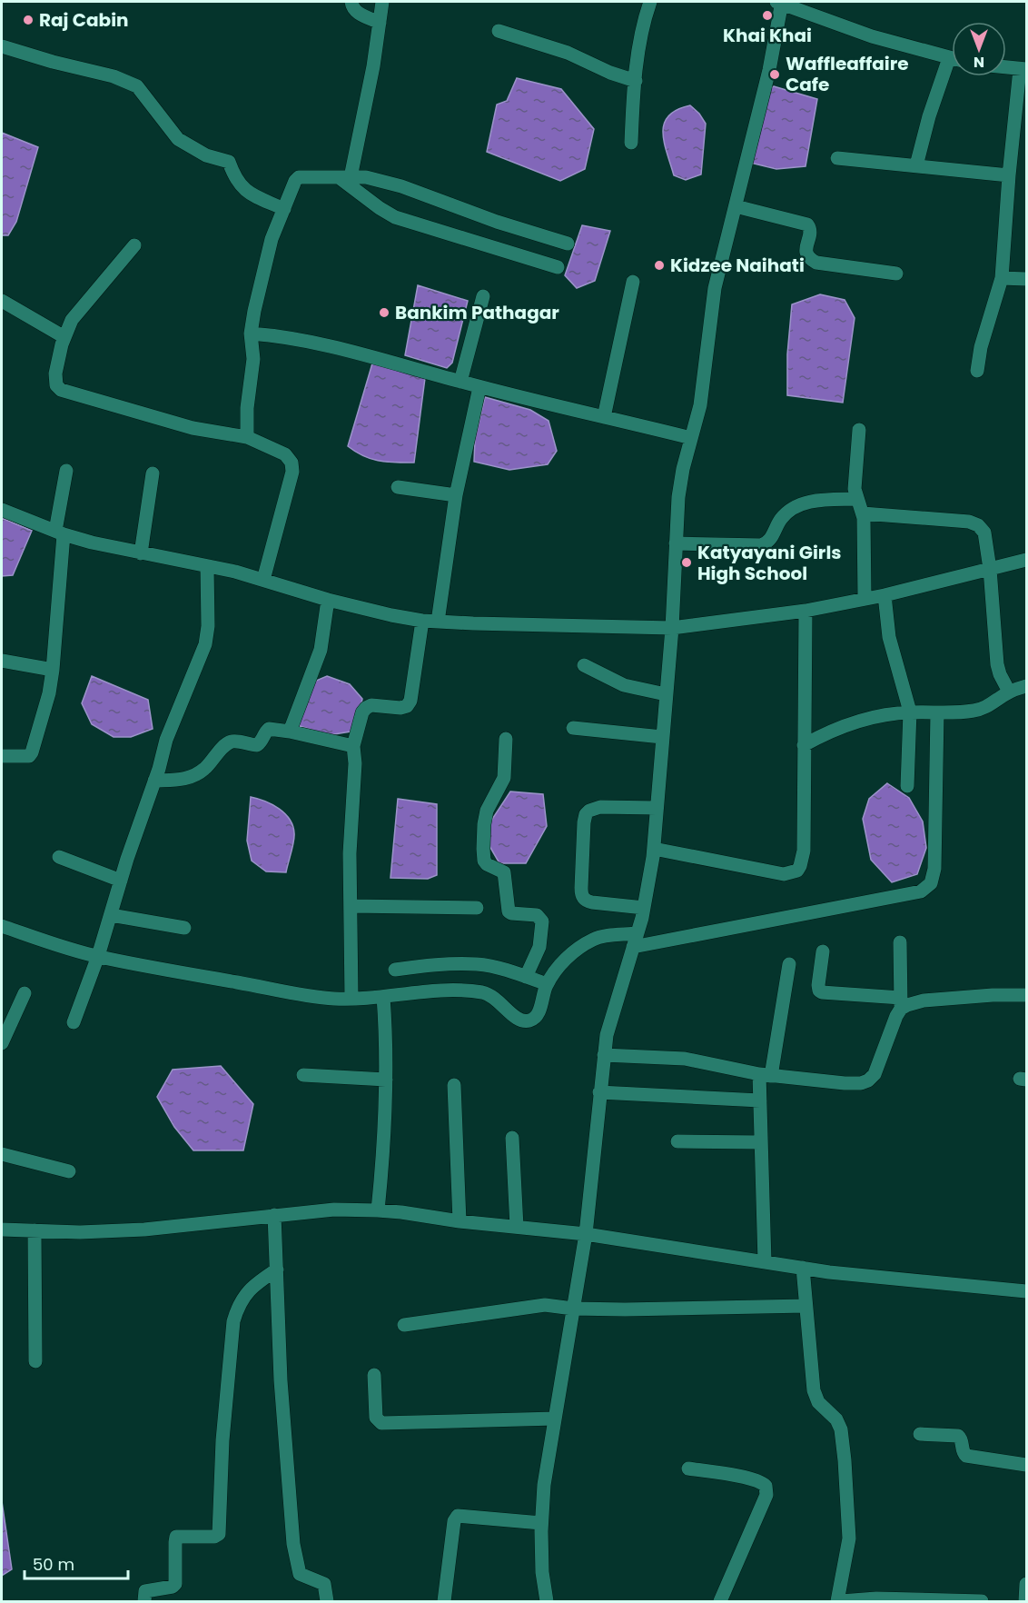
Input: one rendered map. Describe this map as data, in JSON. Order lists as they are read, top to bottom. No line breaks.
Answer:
{"places":["Khai Khai","Raj Cabin","Waffleaffaire Cafe","Kidzee Naihati","Bankim Pathagar","Katyayani Girls High School"],"scale_bar":"50 m","north":"bottom"}
